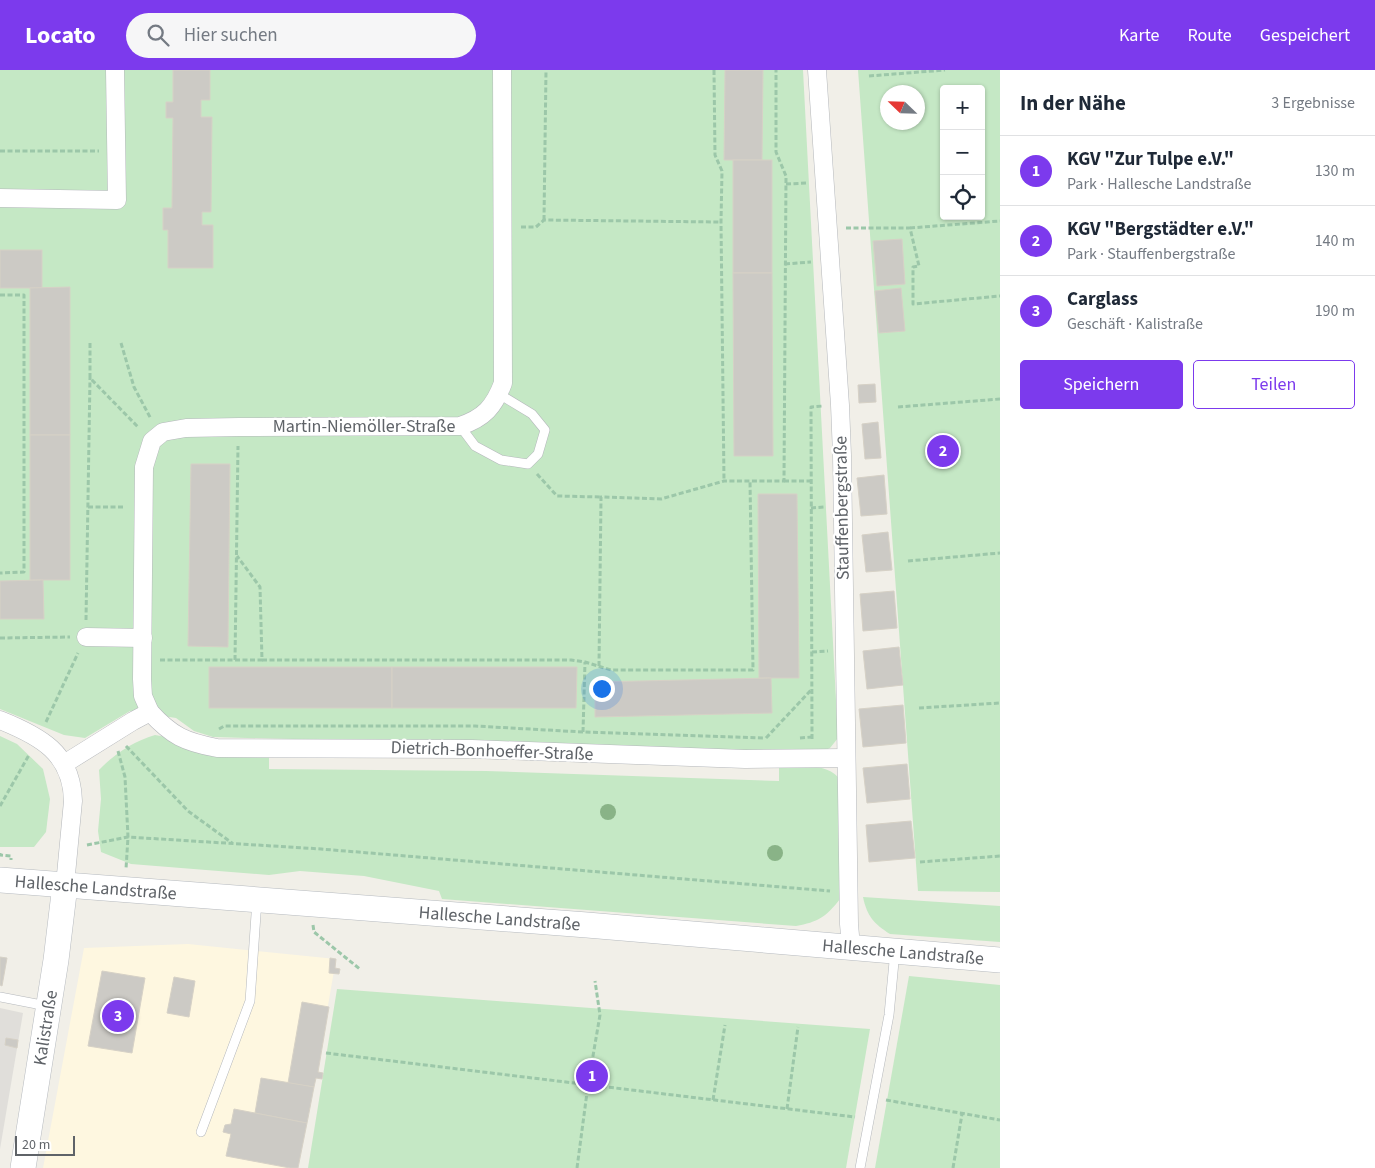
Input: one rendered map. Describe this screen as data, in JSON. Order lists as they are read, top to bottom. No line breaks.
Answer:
{"streets":{"main road":["Hallesche Landstraße","Kalistraße"],"street":["Martin-Niemöller-Straße","Stauffenbergstraße","Dietrich-Bonhoeffer-Straße"]},"crossings":[["Stauffenbergstraße","Dietrich-Bonhoeffer-Straße"],["Stauffenbergstraße","Hallesche Landstraße"],["Hallesche Landstraße","Kalistraße"]],"scale_bar":"20 m","north":"top left","page":{"header":"Locato","search":"Hier suchen","nav":["Karte","Route","Gespeichert"],"heading":["In der Nähe","3 Ergebnisse"],"map_buttons":["+","−"],"list":[{"mark":"1","name":"KGV \"Zur Tulpe e.V.\"","note":"Park · Hallesche Landstraße","value":"130 m"},{"mark":"2","name":"KGV \"Bergstädter e.V.\"","note":"Park · Stauffenbergstraße","value":"140 m"},{"mark":"3","name":"Carglass","note":"Geschäft · Kalistraße","value":"190 m"}],"buttons":["Speichern","Teilen"],"pins":["2","3","1"],"scale":"20 m"}}
